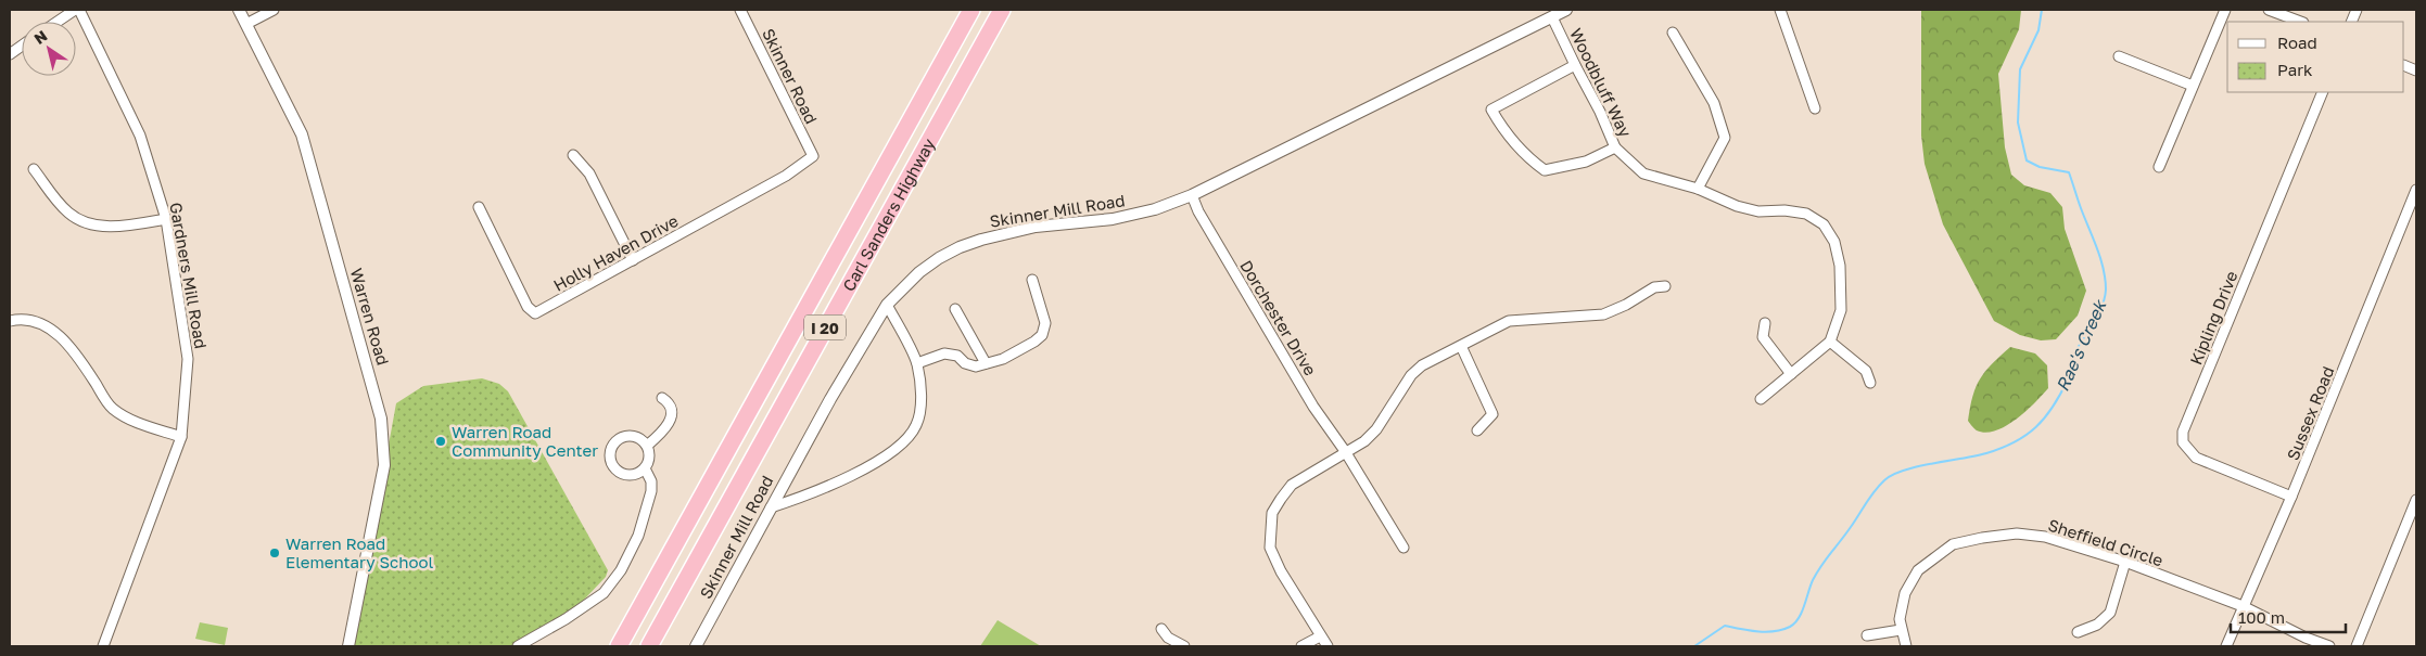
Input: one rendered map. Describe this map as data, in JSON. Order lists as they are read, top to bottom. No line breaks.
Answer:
{"streets":{"highway":["Carl Sanders Highway","I 20"],"street":["Skinner Road","Woodbluff Way","Skinner Mill Road","Holly Haven Drive","Gardners Mill Road","Warren Road","Dorchester Drive","Kipling Drive","Sussex Road","Sheffield Circle"]},"crossings":[["Skinner Road","Holly Haven Drive"],["Woodbluff Way","Skinner Mill Road"],["Skinner Mill Road","Dorchester Drive"],["Kipling Drive","Sussex Road"],["Sussex Road","Sheffield Circle"]],"water":["Rae's Creek"],"places":["Warren Road Community Center","Warren Road Elementary School"],"legend":["Road","Park"],"scale_bar":"100 m","north":"top left"}
